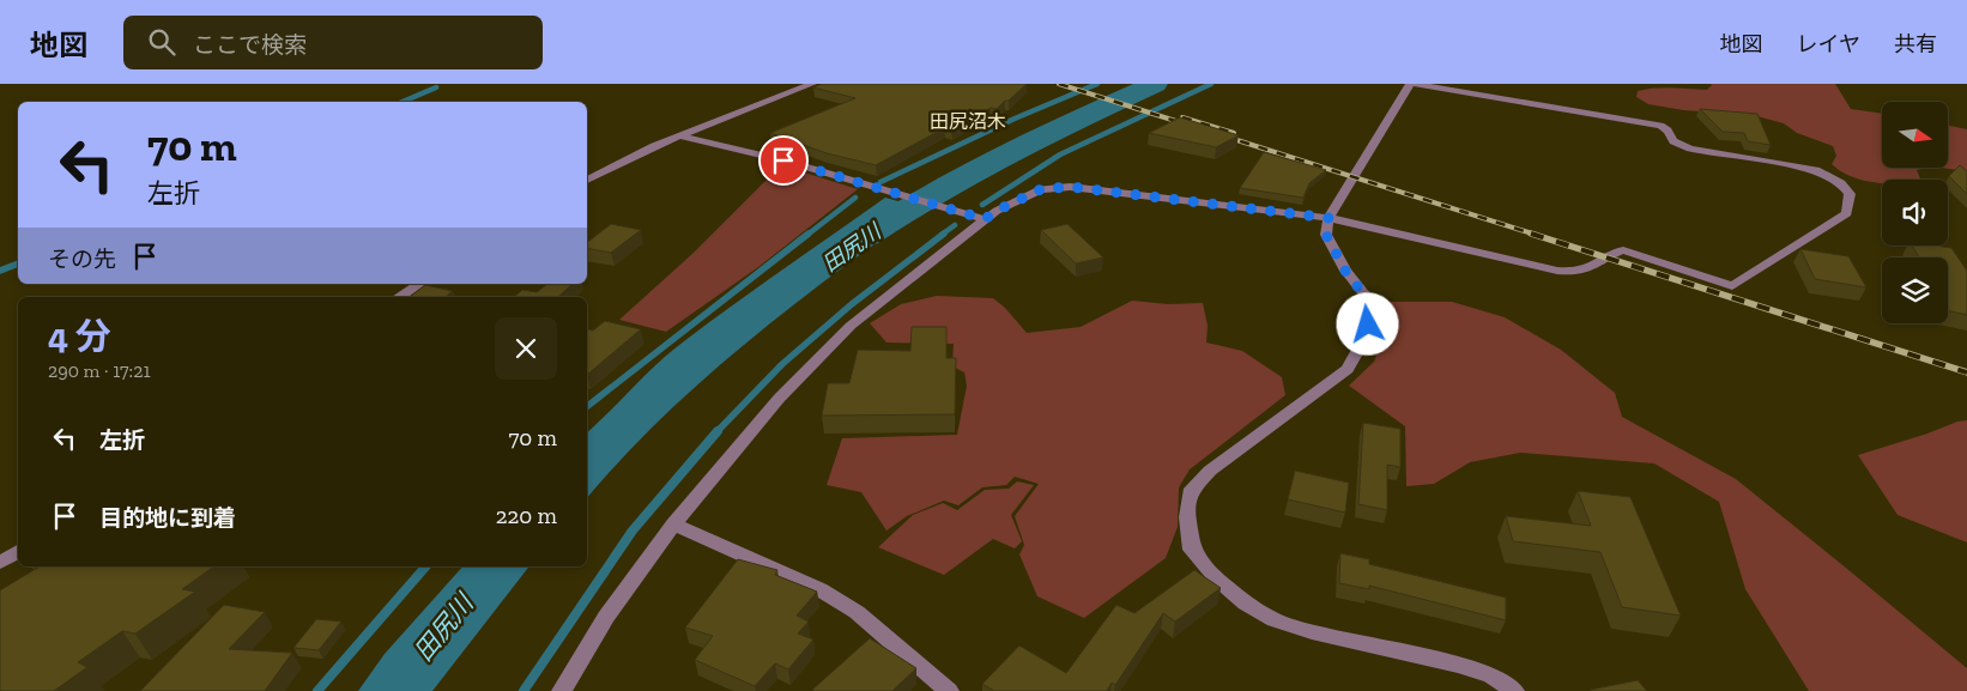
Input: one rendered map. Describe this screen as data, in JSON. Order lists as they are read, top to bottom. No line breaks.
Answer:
{"districts":["田尻沼木"],"water":["田尻川"],"north":"right","page":{"header":"地図","search":"ここで検索","nav":["地図","レイヤ","共有"],"turn":["70 m","左折"],"then":"その先","heading":["4 分","290 m · 17:21"],"list":[{"name":"左折","value":"70 m"},{"name":"目的地に到着","value":"220 m"}]}}
